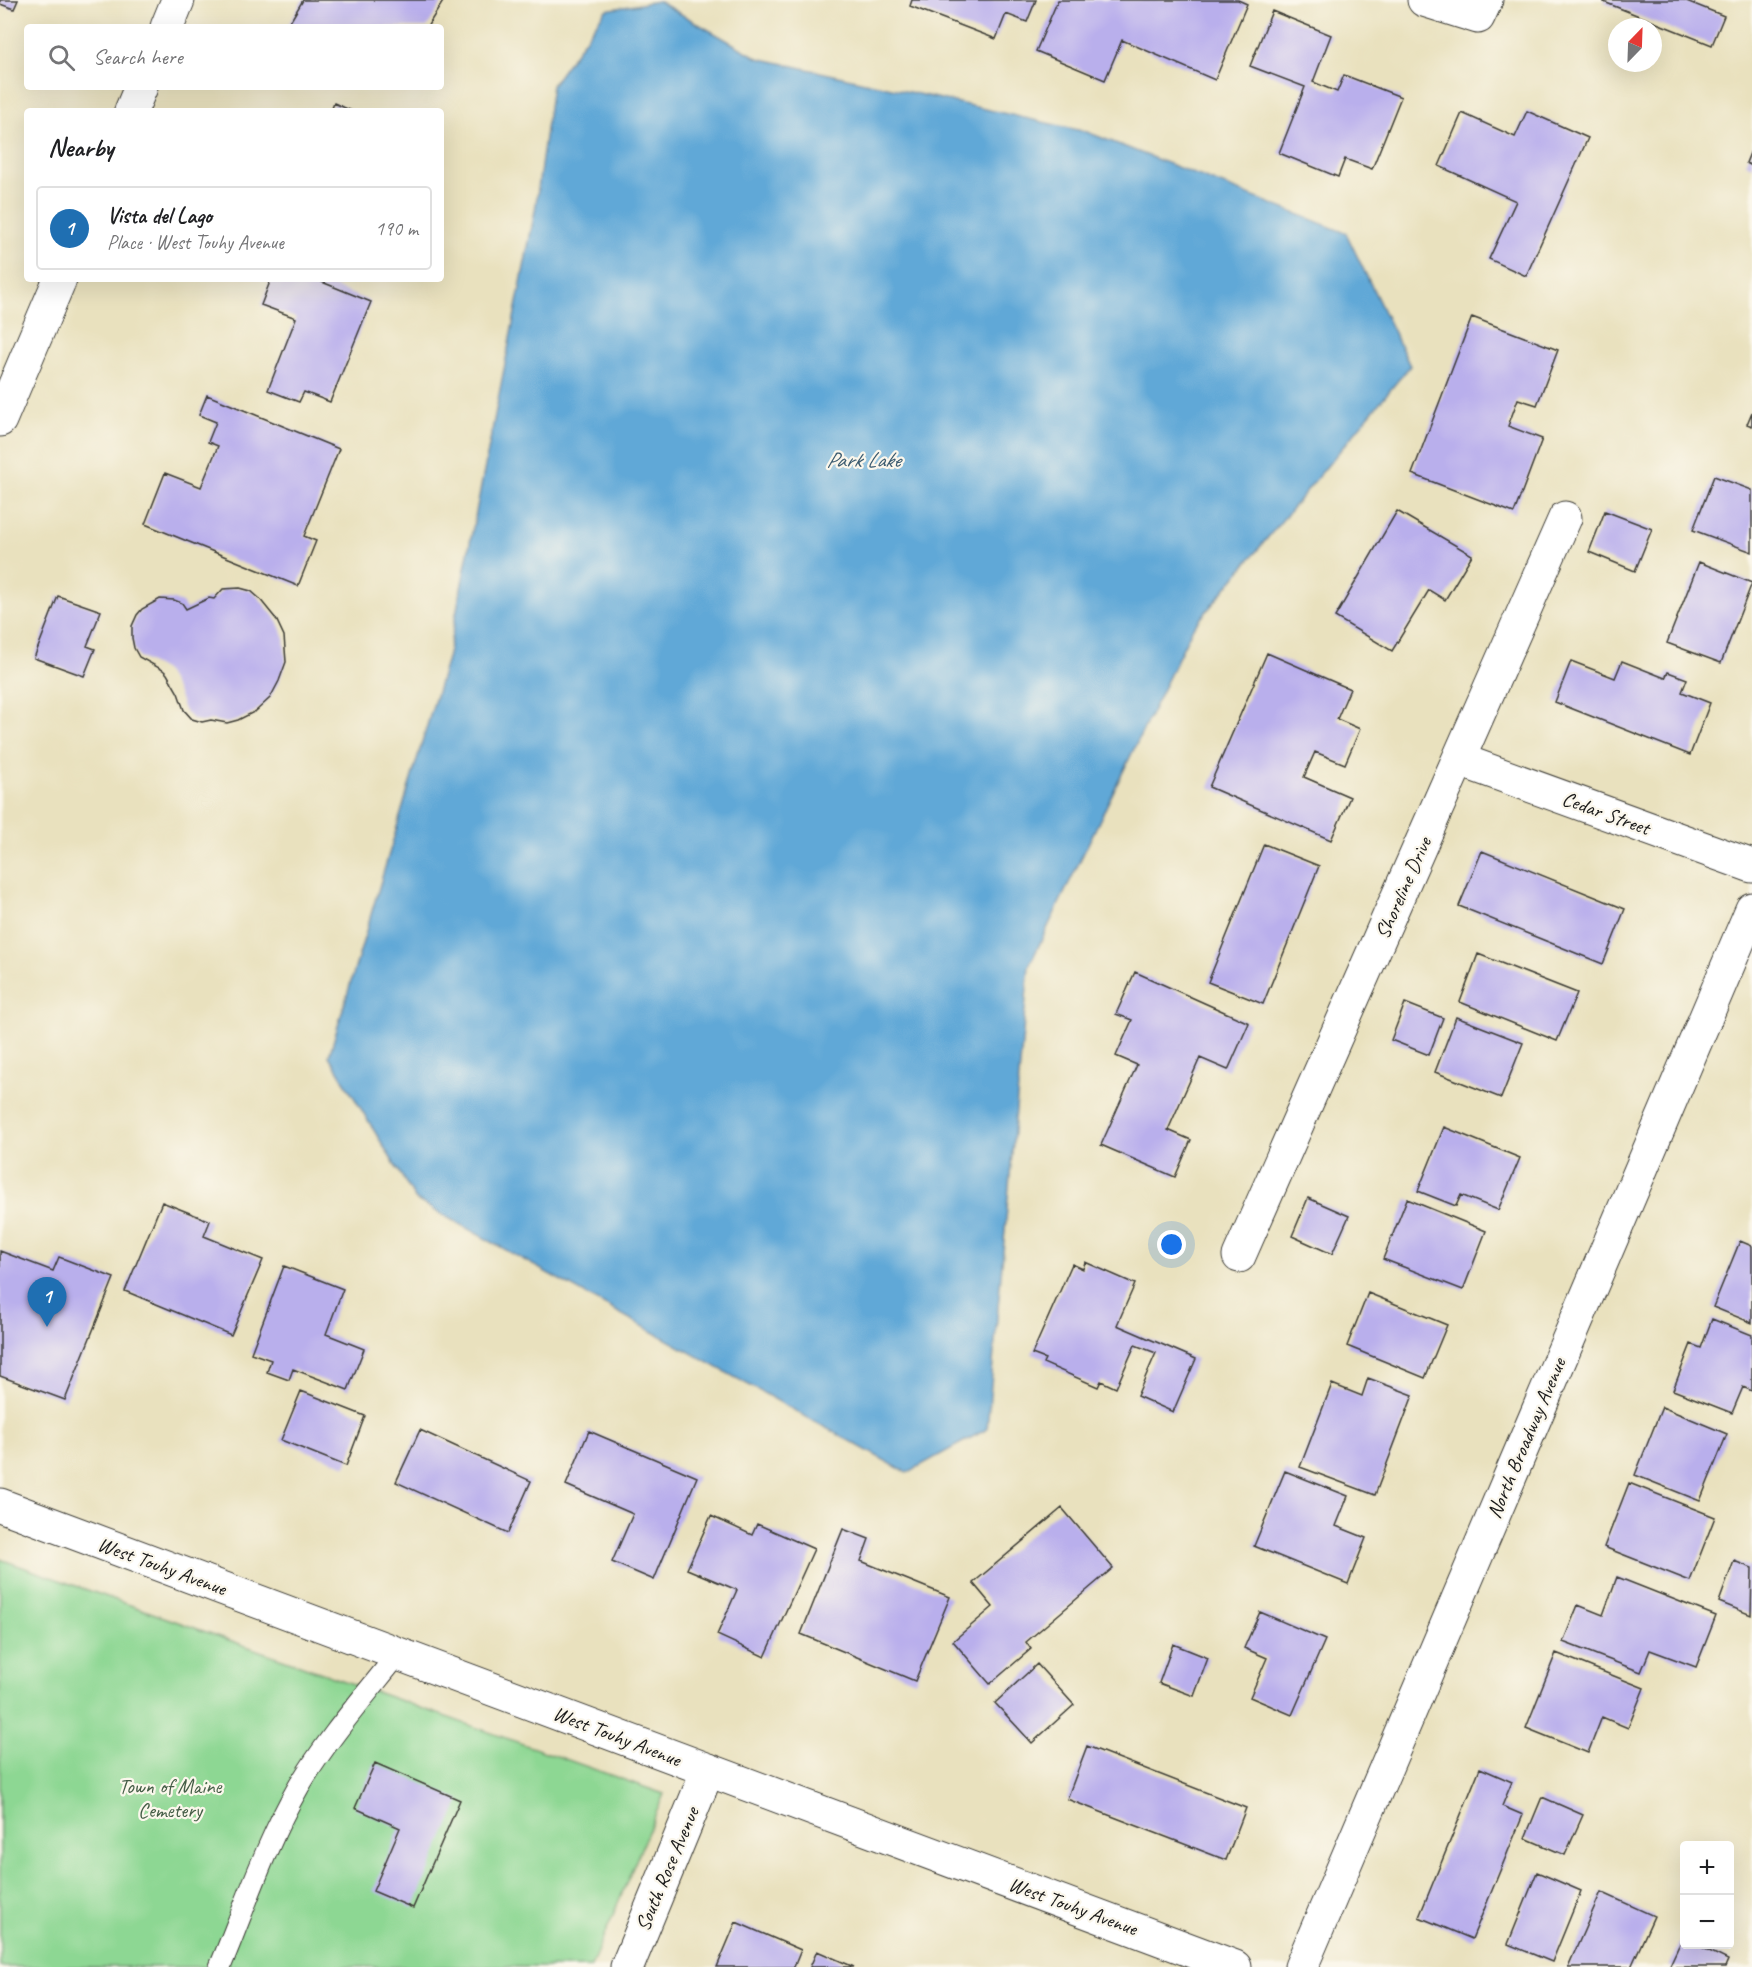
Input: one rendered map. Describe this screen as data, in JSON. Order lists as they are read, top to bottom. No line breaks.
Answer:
{"streets":{"street":["Cedar Street","Shoreline Drive","North Broadway Avenue","West Touhy Avenue","South Rose Avenue"]},"crossings":[["Cedar Street","Shoreline Drive"],["West Touhy Avenue","South Rose Avenue"]],"water":["Park Lake"],"parks":["Town of Maine Cemetery"],"north":"top right","page":{"search":"Search here","heading":"Nearby","list":[{"mark":"1","name":"Vista del Lago","note":"Place · West Touhy Avenue","value":"190 m"}],"pins":"1","map_buttons":["+","−"]}}
